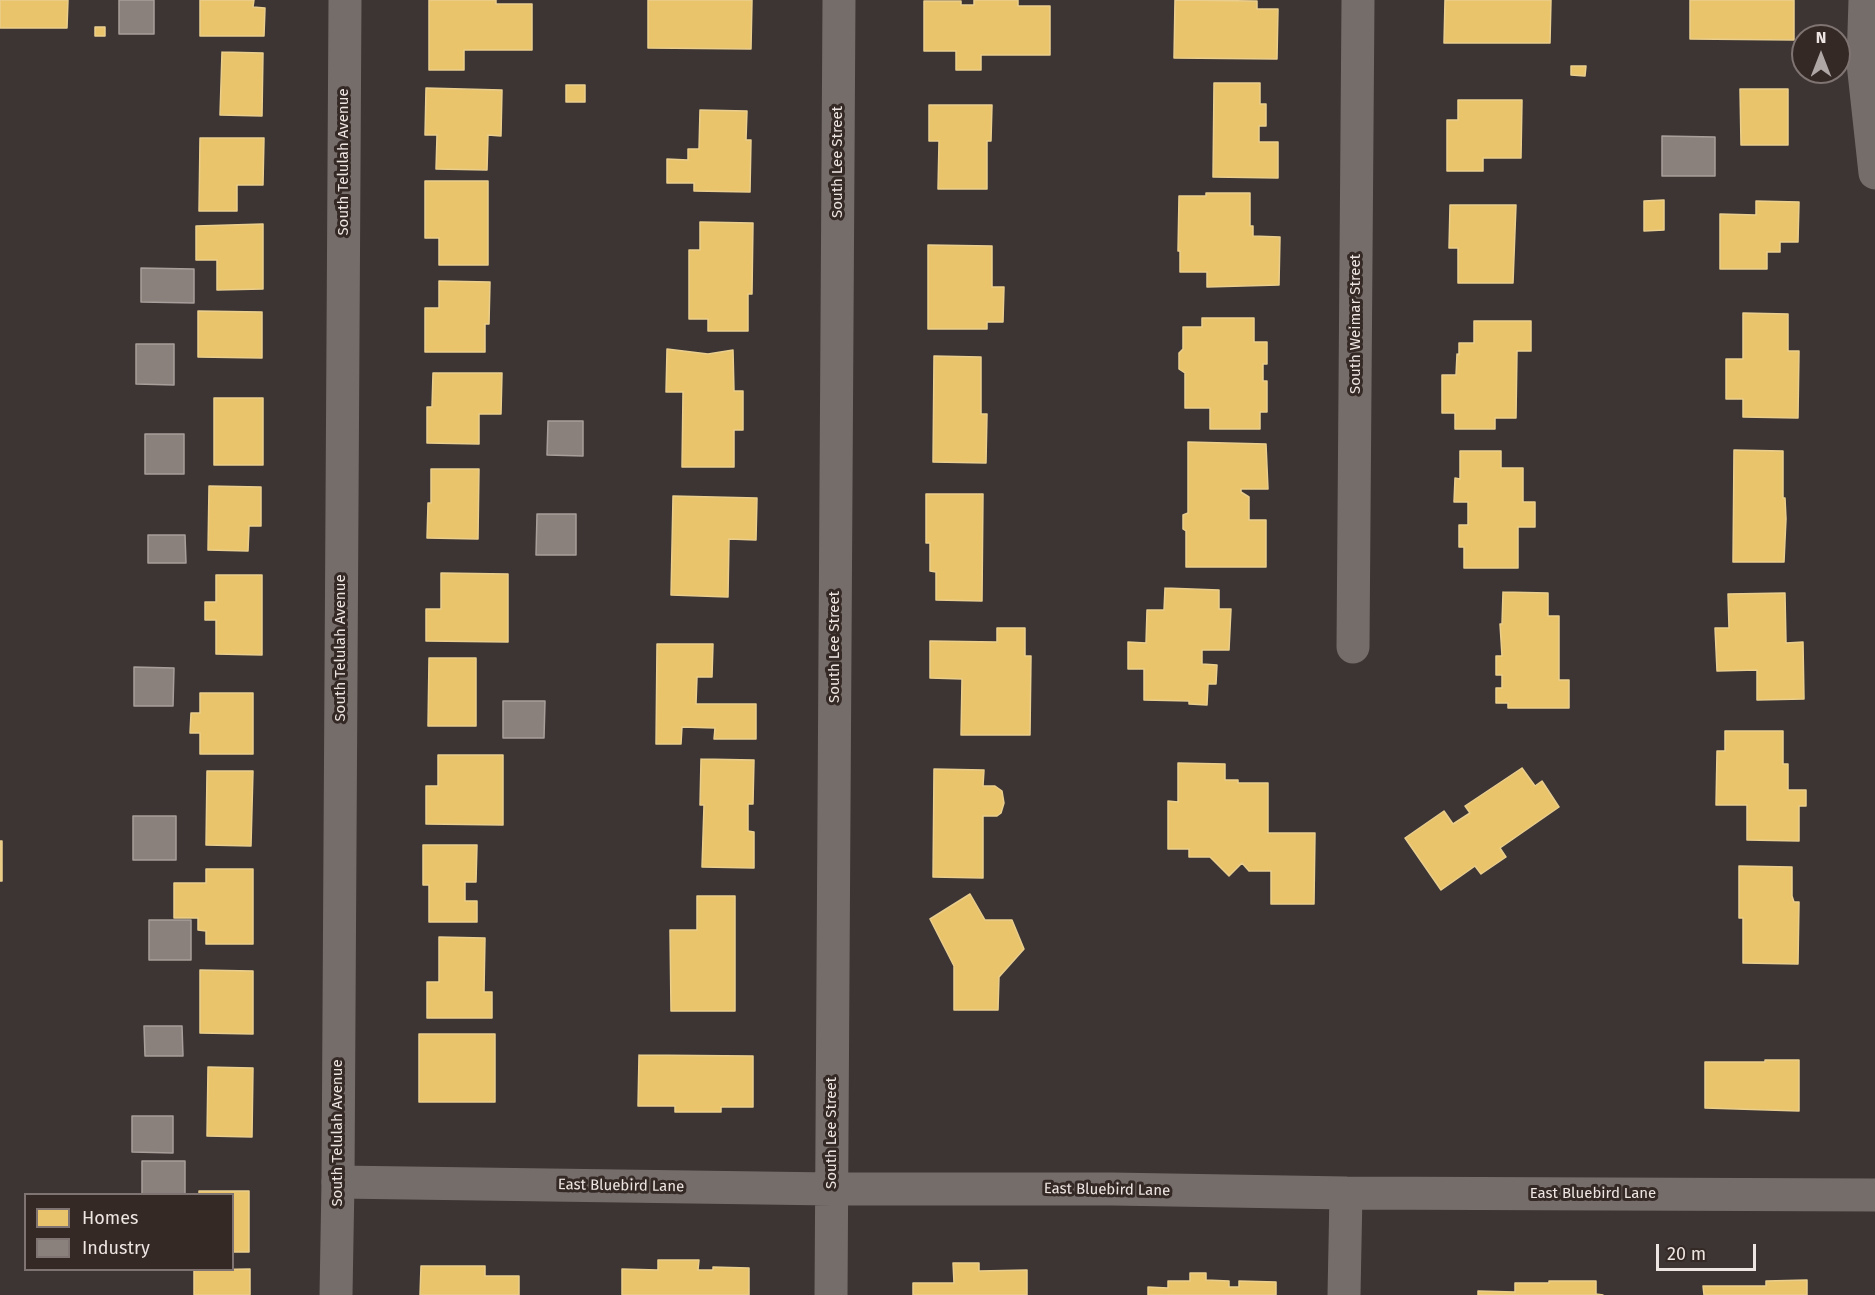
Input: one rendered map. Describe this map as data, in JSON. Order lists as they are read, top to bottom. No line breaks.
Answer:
{"streets":{"street":["South Telulah Avenue","South Lee Street","South Weimar Street","East Bluebird Lane"]},"crossings":[["South Telulah Avenue","East Bluebird Lane"],["South Lee Street","East Bluebird Lane"]],"legend":["Homes","Industry"],"scale_bar":"20 m","north":"top"}
